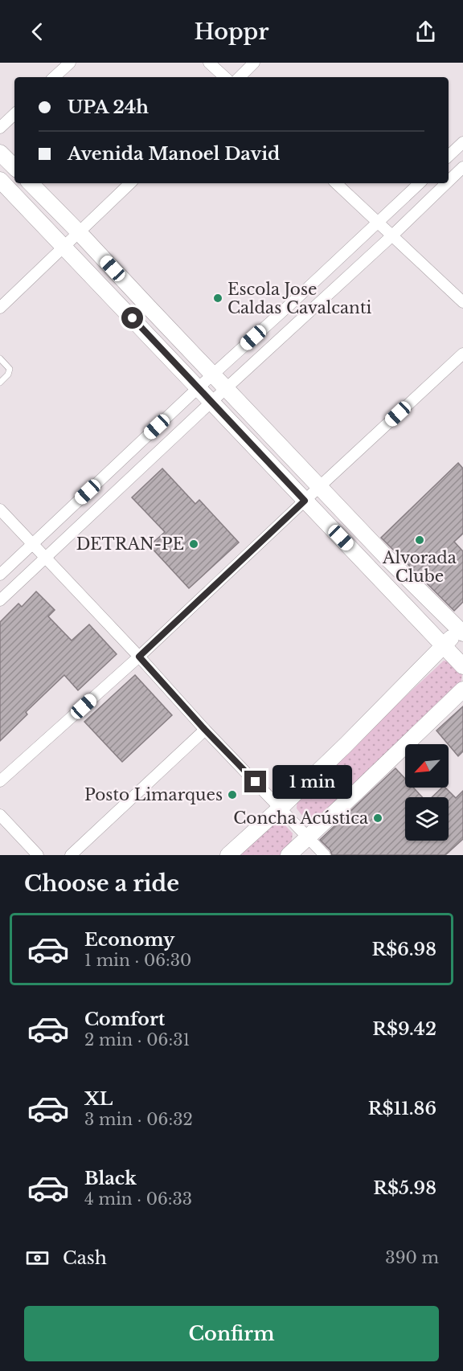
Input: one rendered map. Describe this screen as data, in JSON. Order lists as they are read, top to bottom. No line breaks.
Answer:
{"places":["Escola Jose Caldas Cavalcanti","Alvorada Clube","DETRAN-PE","Posto Limarques","Concha Acústica"],"north":"bottom left","page":{"header":"Hoppr","banner":["UPA 24h","Avenida Manoel David"],"bubble":"1 min","heading":"Choose a ride","list":[{"name":"Economy","note":"1 min · 06:30","value":"R$6.98"},{"name":"Comfort","note":"2 min · 06:31","value":"R$9.42"},{"name":"XL","note":"3 min · 06:32","value":"R$11.86"},{"name":"Black","note":"4 min · 06:33","value":"R$5.98"}],"pay":["Cash","390 m"],"buttons":"Confirm"}}
